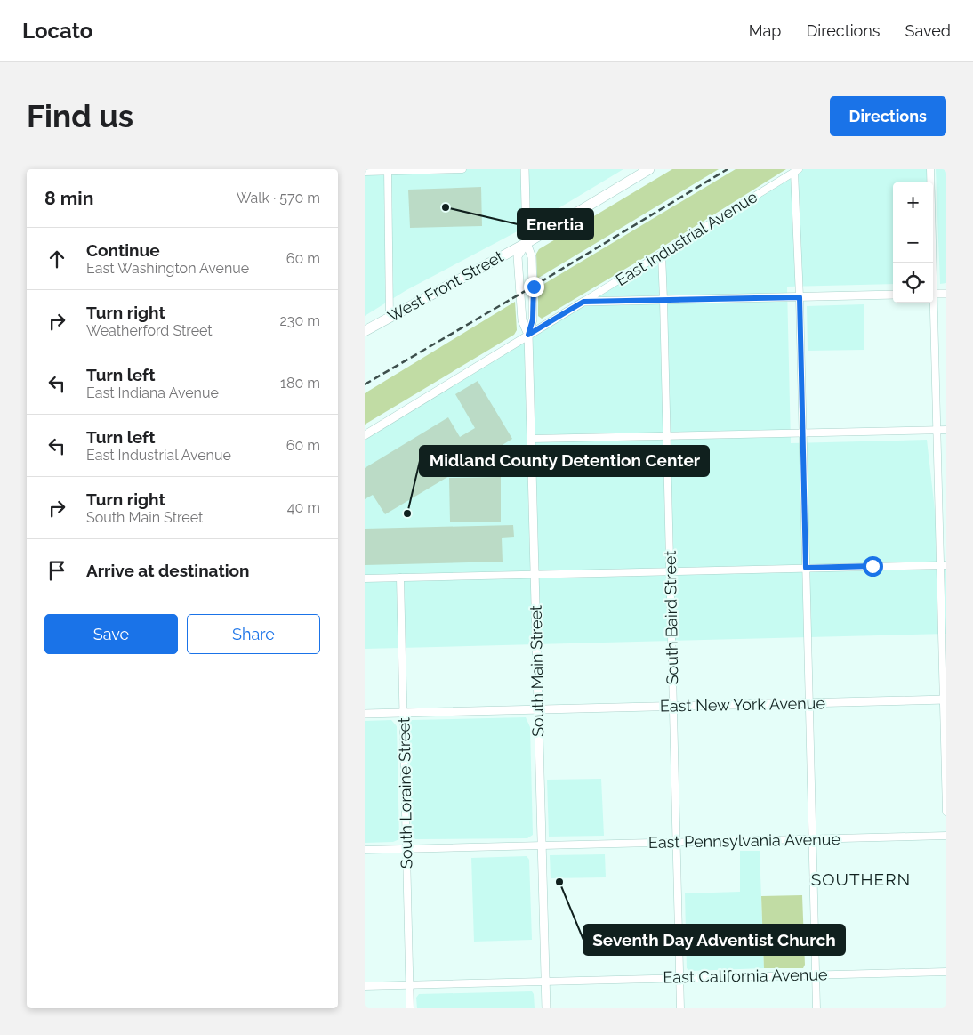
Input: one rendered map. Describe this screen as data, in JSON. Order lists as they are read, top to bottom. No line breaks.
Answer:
{"streets":{"main road":["West Front Street"],"street":["East Industrial Avenue","South Baird Street","South Main Street","East New York Avenue","South Loraine Street","East Pennsylvania Avenue","East California Avenue"]},"crossings":[["East Industrial Avenue","South Baird Street"],["East Industrial Avenue","South Main Street"],["West Front Street","South Main Street"],["South Baird Street","East New York Avenue"],["South Baird Street","East Pennsylvania Avenue"],["South Baird Street","East California Avenue"],["South Main Street","East New York Avenue"],["South Main Street","East Pennsylvania Avenue"],["South Main Street","East California Avenue"],["East New York Avenue","South Loraine Street"],["South Loraine Street","East Pennsylvania Avenue"],["South Loraine Street","East California Avenue"]],"districts":["SOUTHERN"],"places":["Enertia","Midland County Detention Center","Seventh Day Adventist Church"],"page":{"header":"Locato","nav":["Map","Directions","Saved"],"buttons":["Directions",["Save","Share"]],"title":"Find us","heading":["8 min","Walk · 570 m"],"map_buttons":["+","−"],"list":[["Continue","East Washington Avenue","60 m"],["Turn right","Weatherford Street","230 m"],["Turn left","East Indiana Avenue","180 m"],["Turn left","East Industrial Avenue","60 m"],["Turn right","South Main Street","40 m"],"Arrive at destination"]}}
